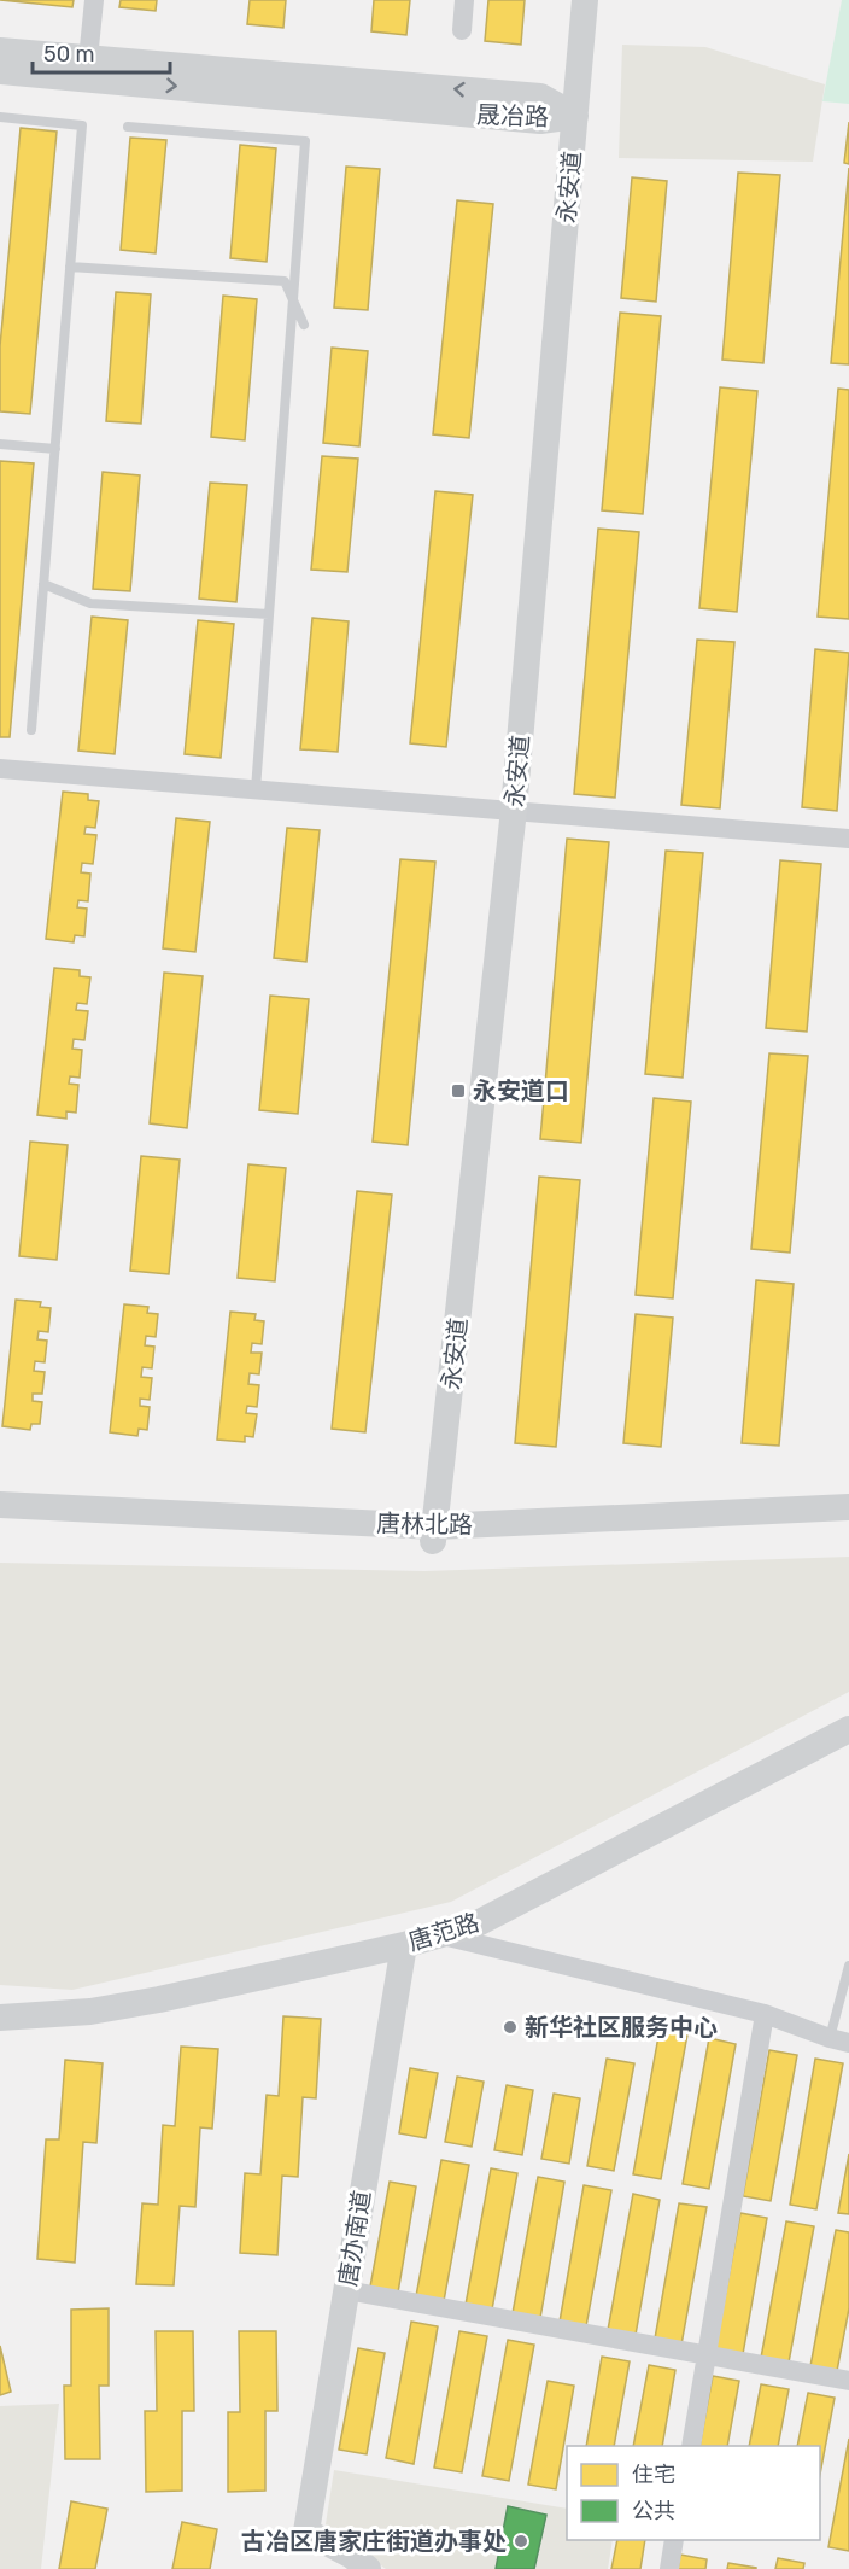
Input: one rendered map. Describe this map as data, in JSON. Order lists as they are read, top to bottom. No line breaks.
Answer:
{"streets":{"main road":["晟冶路","永安道","唐林北路","唐范路","唐办南道"]},"crossings":[["晟冶路","永安道"],["永安道","唐林北路"],["唐范路","唐办南道"]],"places":{"transit":["永安道口"],"other":["新华社区服务中心","古冶区唐家庄街道办事处"]},"legend":["住宅","公共"],"scale_bar":"50 m"}
